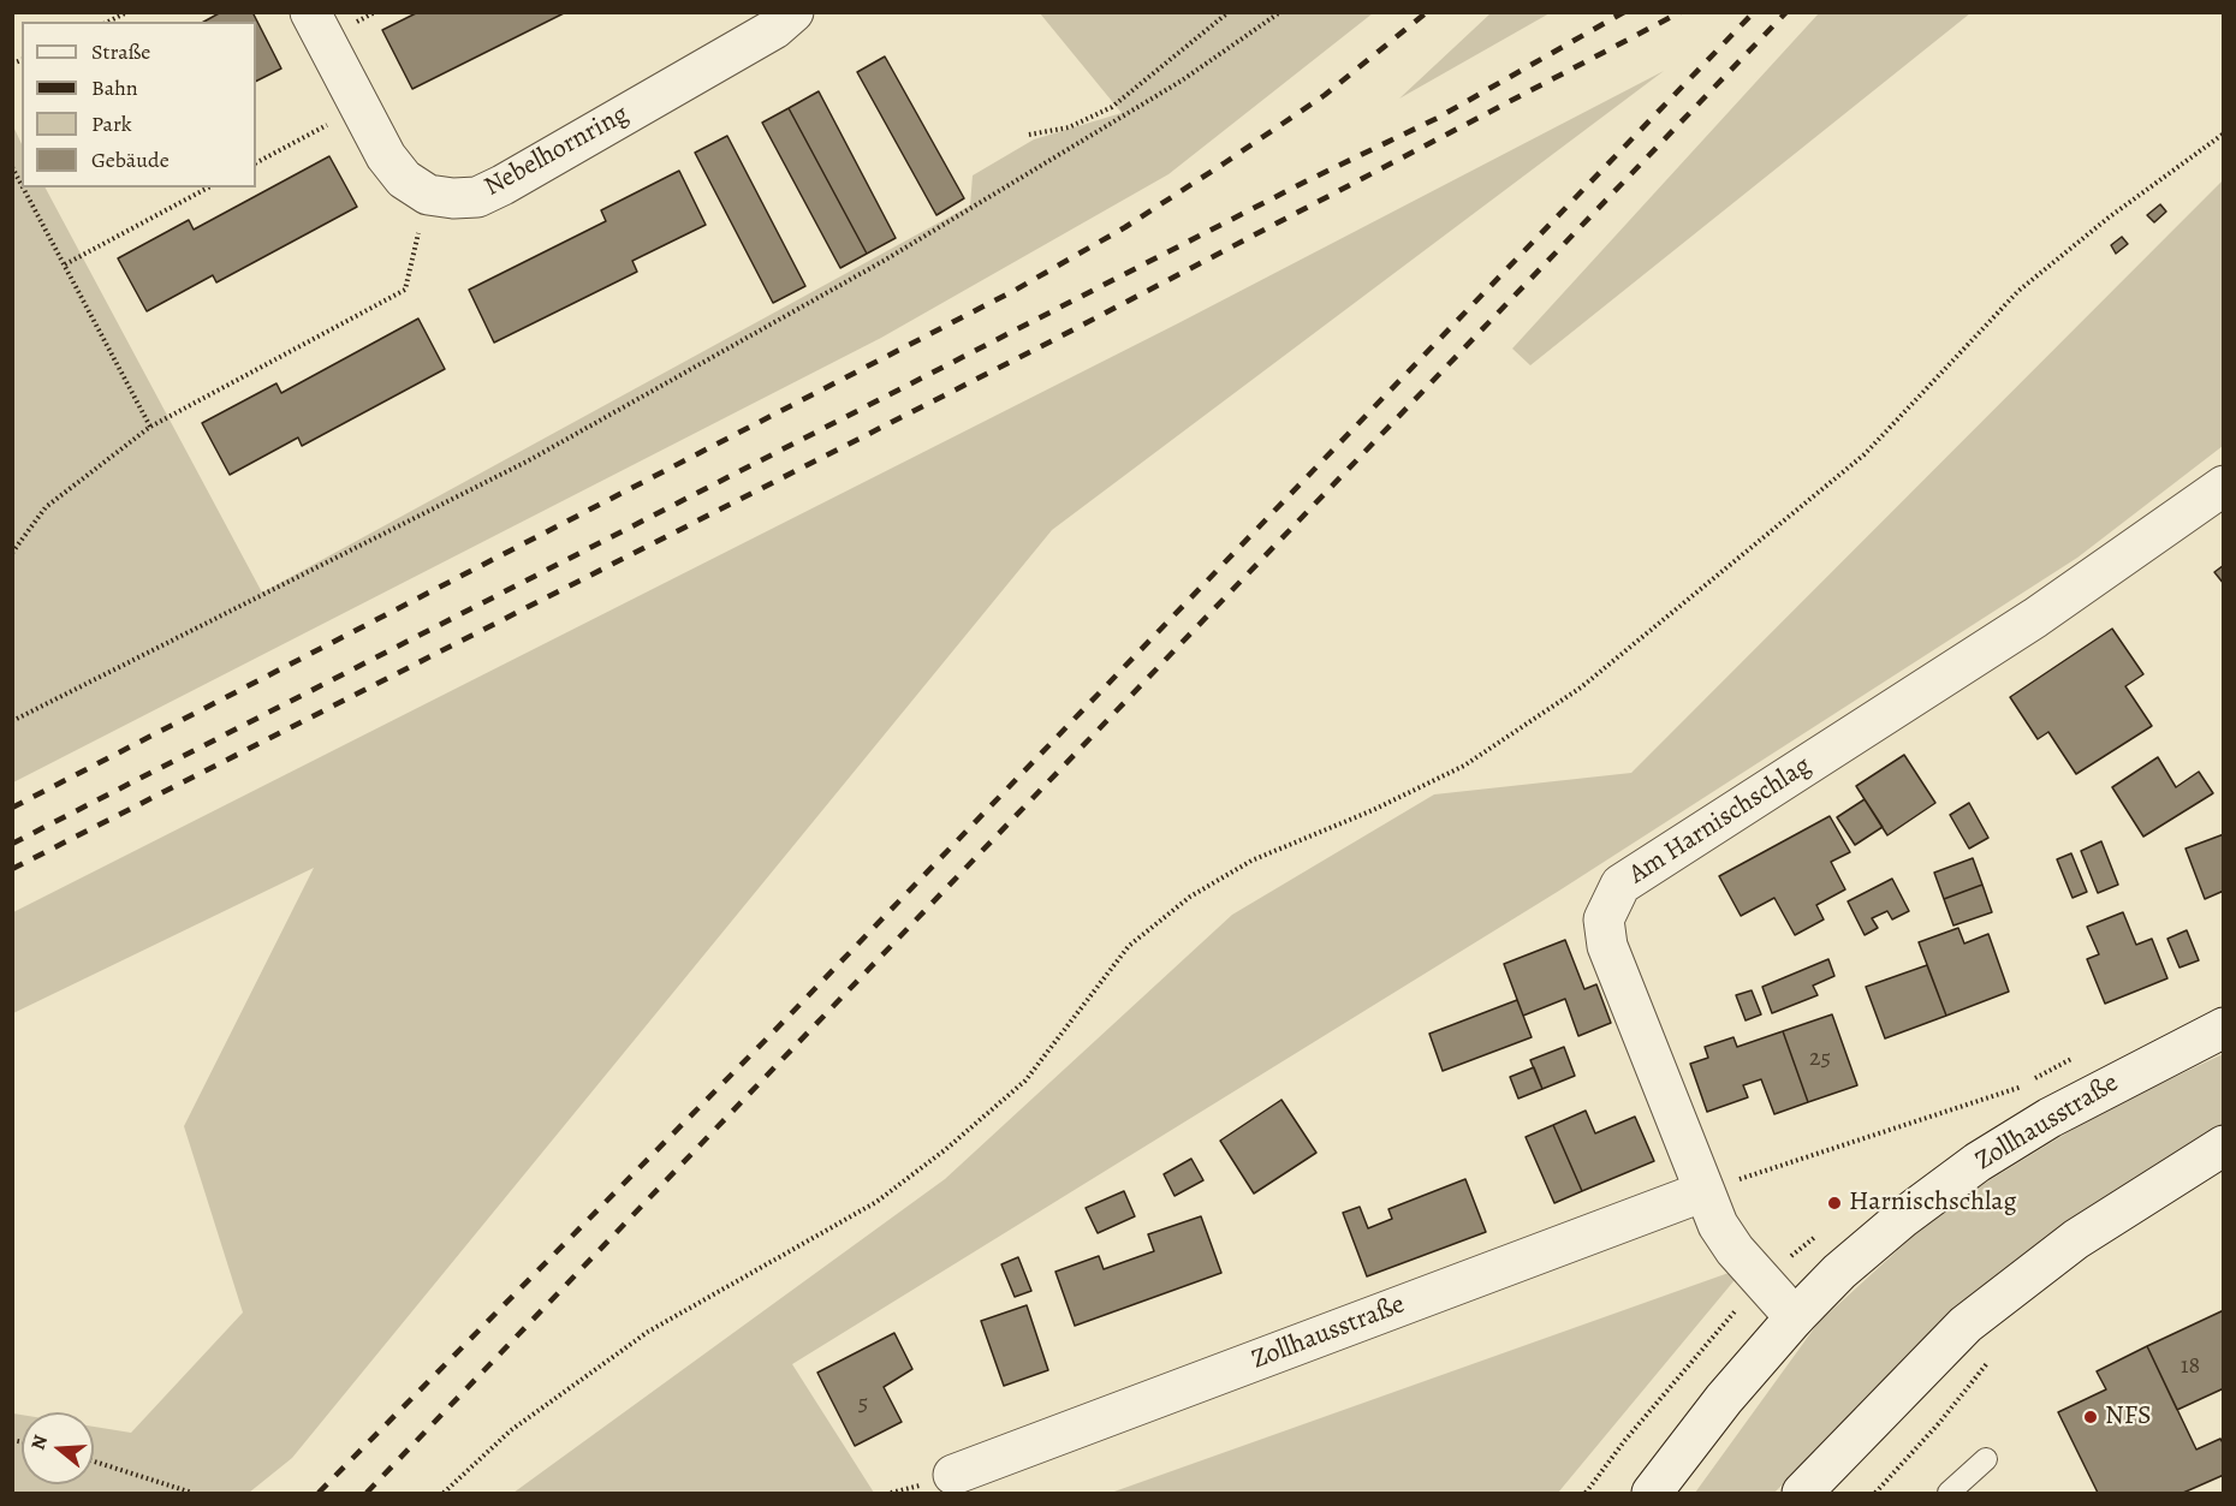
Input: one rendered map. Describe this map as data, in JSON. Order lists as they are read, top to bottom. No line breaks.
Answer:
{"streets":{"street":["Nebelhornring","Am Harnischschlag","Zollhausstraße"]},"crossings":[["Am Harnischschlag","Zollhausstraße"]],"places":["Harnischschlag","NFS"],"house_numbers":["25","18","5"],"legend":["Straße","Bahn","Park","Gebäude"],"north":"left"}
